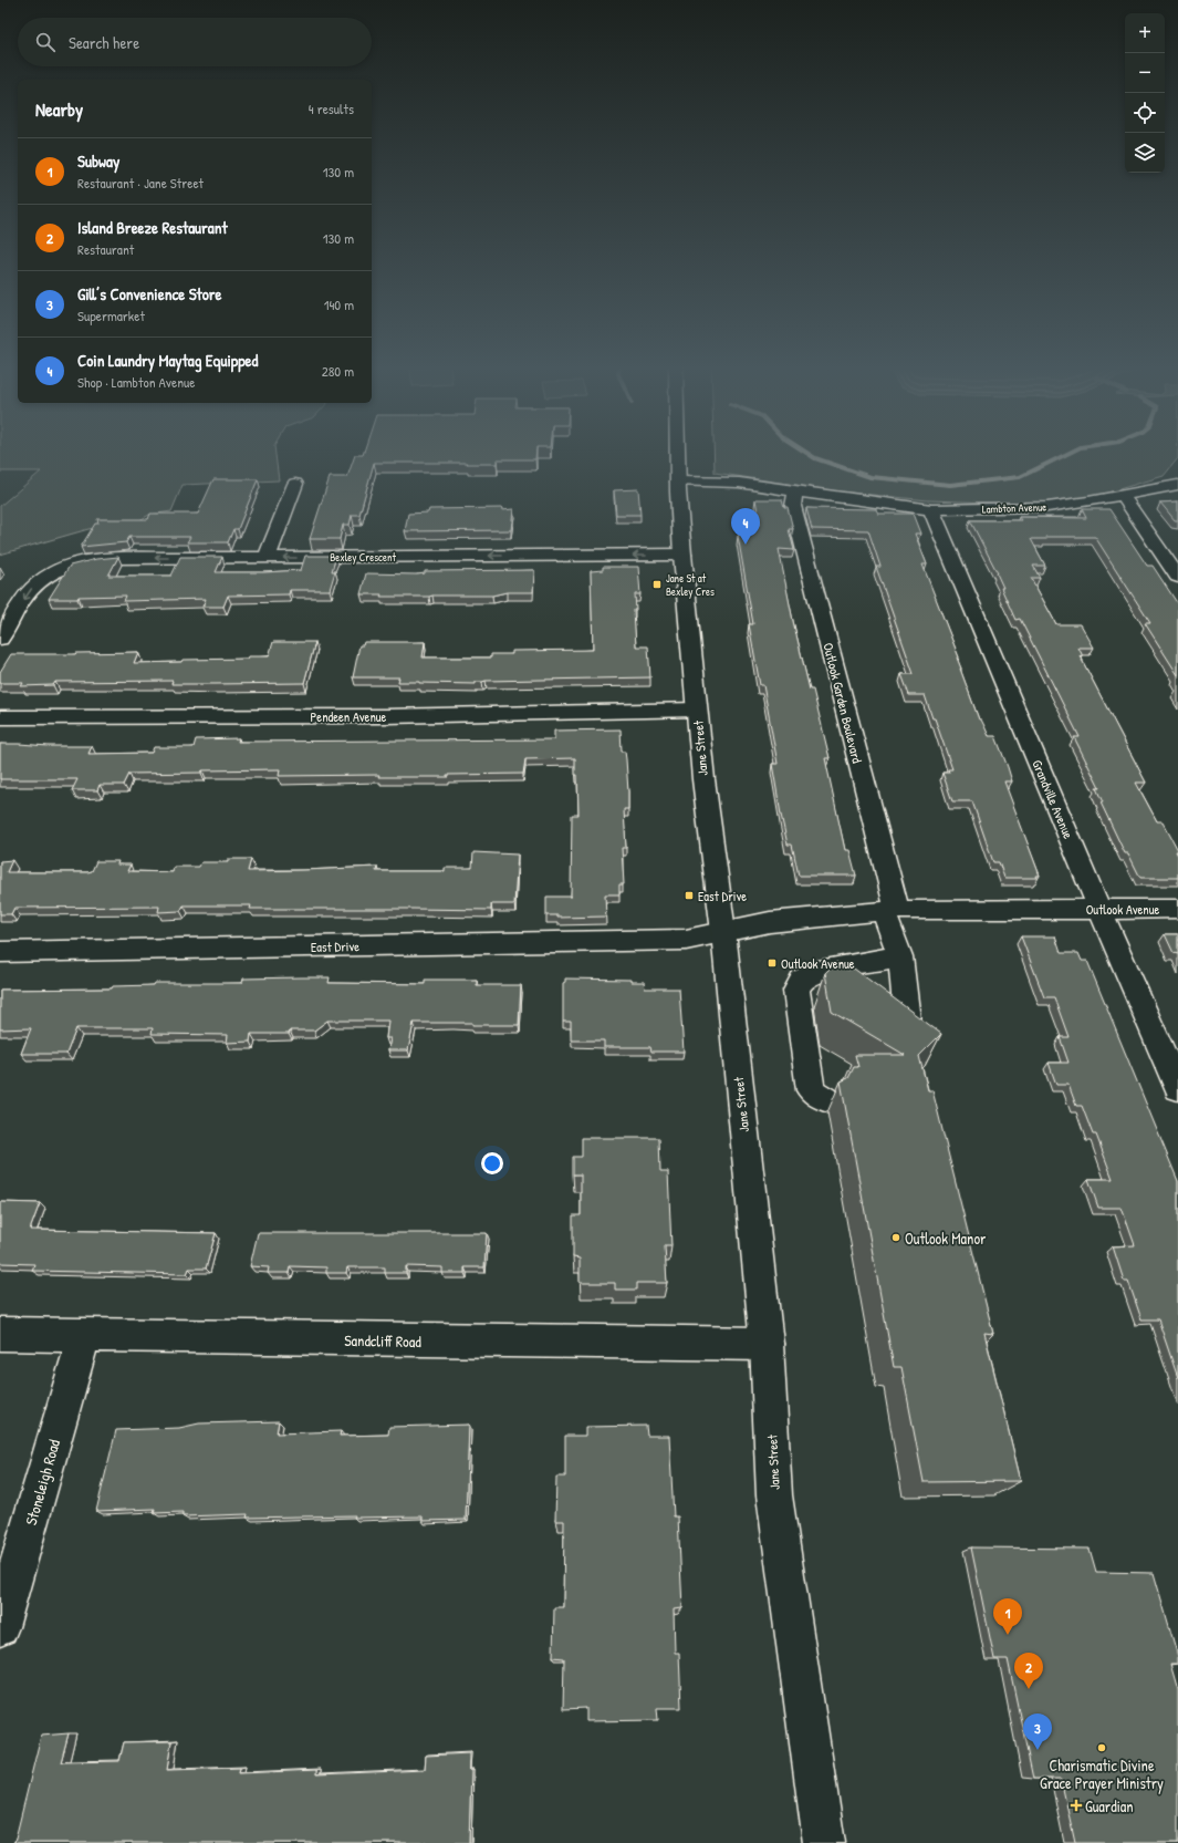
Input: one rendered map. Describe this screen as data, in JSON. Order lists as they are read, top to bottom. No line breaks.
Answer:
{"streets":{"street":["Lambton Avenue","Bexley Crescent","Outlook Garden Boulevard","Pendeen Avenue","Jane Street","Grandville Avenue","Outlook Avenue","East Drive","Sandcliff Road","Stoneleigh Road"]},"crossings":[["Lambton Avenue","Outlook Garden Boulevard"],["Lambton Avenue","Jane Street"],["Lambton Avenue","Grandville Avenue"],["Bexley Crescent","Jane Street"],["Outlook Garden Boulevard","Outlook Avenue"],["Pendeen Avenue","Jane Street"],["Jane Street","Outlook Avenue"],["Jane Street","East Drive"],["Jane Street","Sandcliff Road"],["Grandville Avenue","Outlook Avenue"],["Outlook Avenue","East Drive"],["Sandcliff Road","Stoneleigh Road"]],"one_way":["Bexley Crescent"],"places":{"transit":["Jane St at Bexley Cres","East Drive","Outlook Avenue"],"other":["Outlook Manor","Charismatic Divine Grace Prayer Ministry"],"health":["Guardian"]},"page":{"map_buttons":["+","−"],"search":"Search here","heading":["Nearby","4 results"],"list":[{"mark":"1","name":"Subway","note":"Restaurant · Jane Street","value":"130 m"},{"mark":"2","name":"Island Breeze Restaurant","note":"Restaurant","value":"130 m"},{"mark":"3","name":"Gill’s Convenience Store","note":"Supermarket","value":"140 m"},{"mark":"4","name":"Coin Laundry Maytag Equipped","note":"Shop · Lambton Avenue","value":"280 m"}],"pins":["4","1","2","3"]}}
